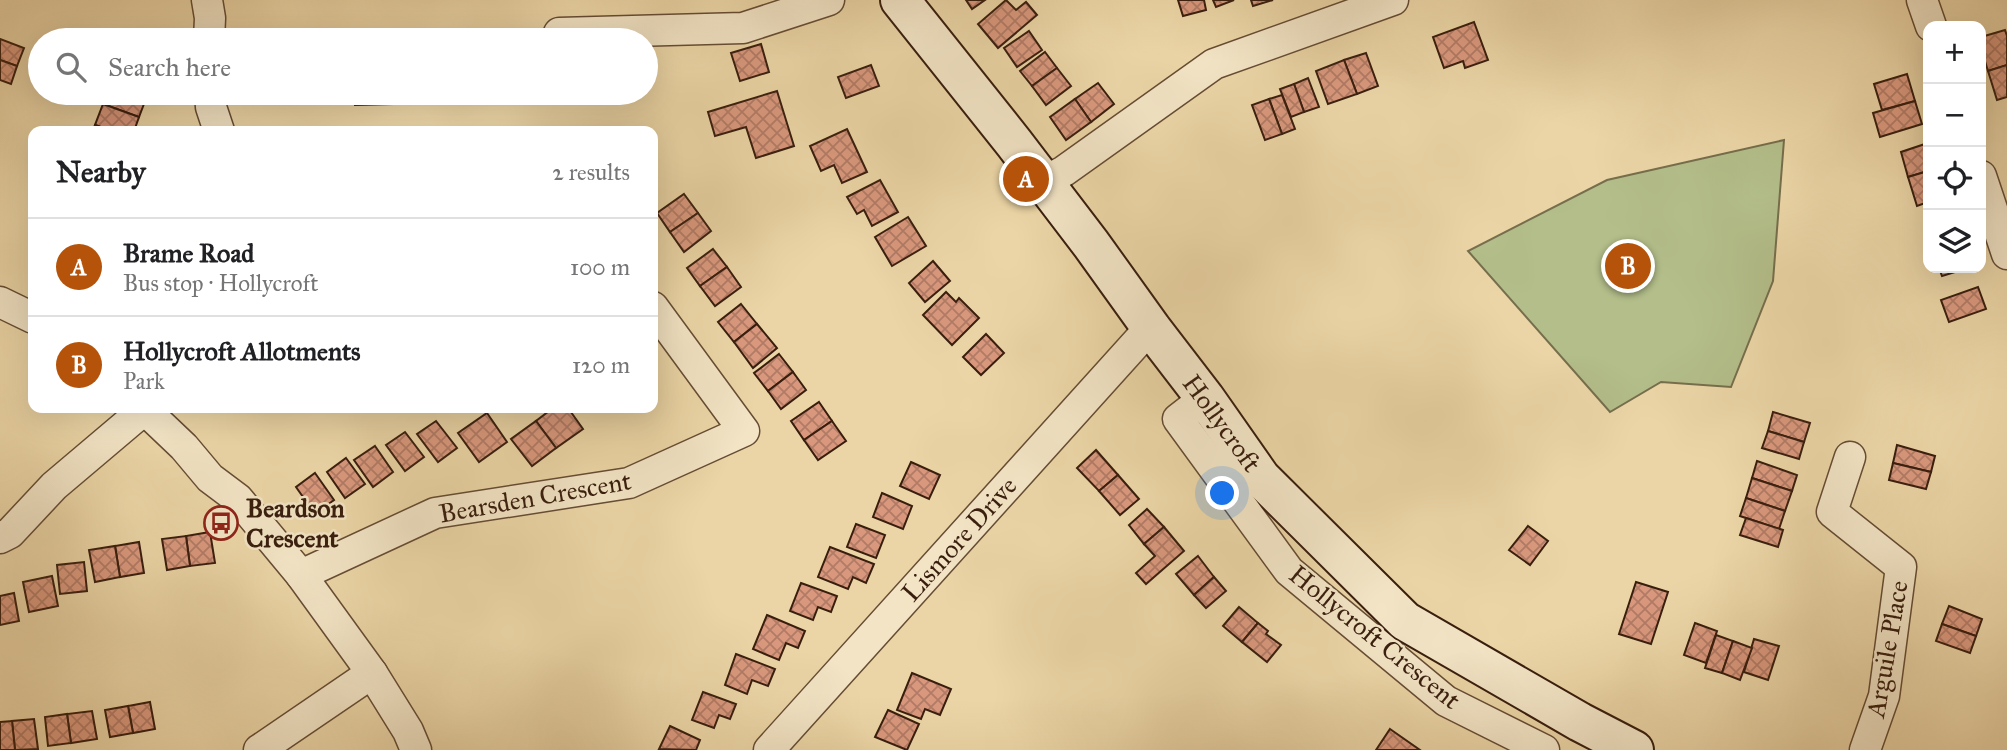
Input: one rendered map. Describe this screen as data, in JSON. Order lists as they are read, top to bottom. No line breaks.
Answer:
{"streets":{"street":["Hollycroft","Bearsden Crescent","Lismore Drive","Hollycroft Crescent","Arguile Place"]},"crossings":[["Hollycroft","Lismore Drive"],["Hollycroft","Hollycroft Crescent"]],"places":{"bus stop":["Beardson Crescent"]},"page":{"map_buttons":["+","−"],"search":"Search here","heading":["Nearby","2 results"],"pins":["A","B"],"list":[{"mark":"A","name":"Brame Road","note":"Bus stop · Hollycroft","value":"100 m"},{"mark":"B","name":"Hollycroft Allotments","note":"Park","value":"120 m"}]}}
